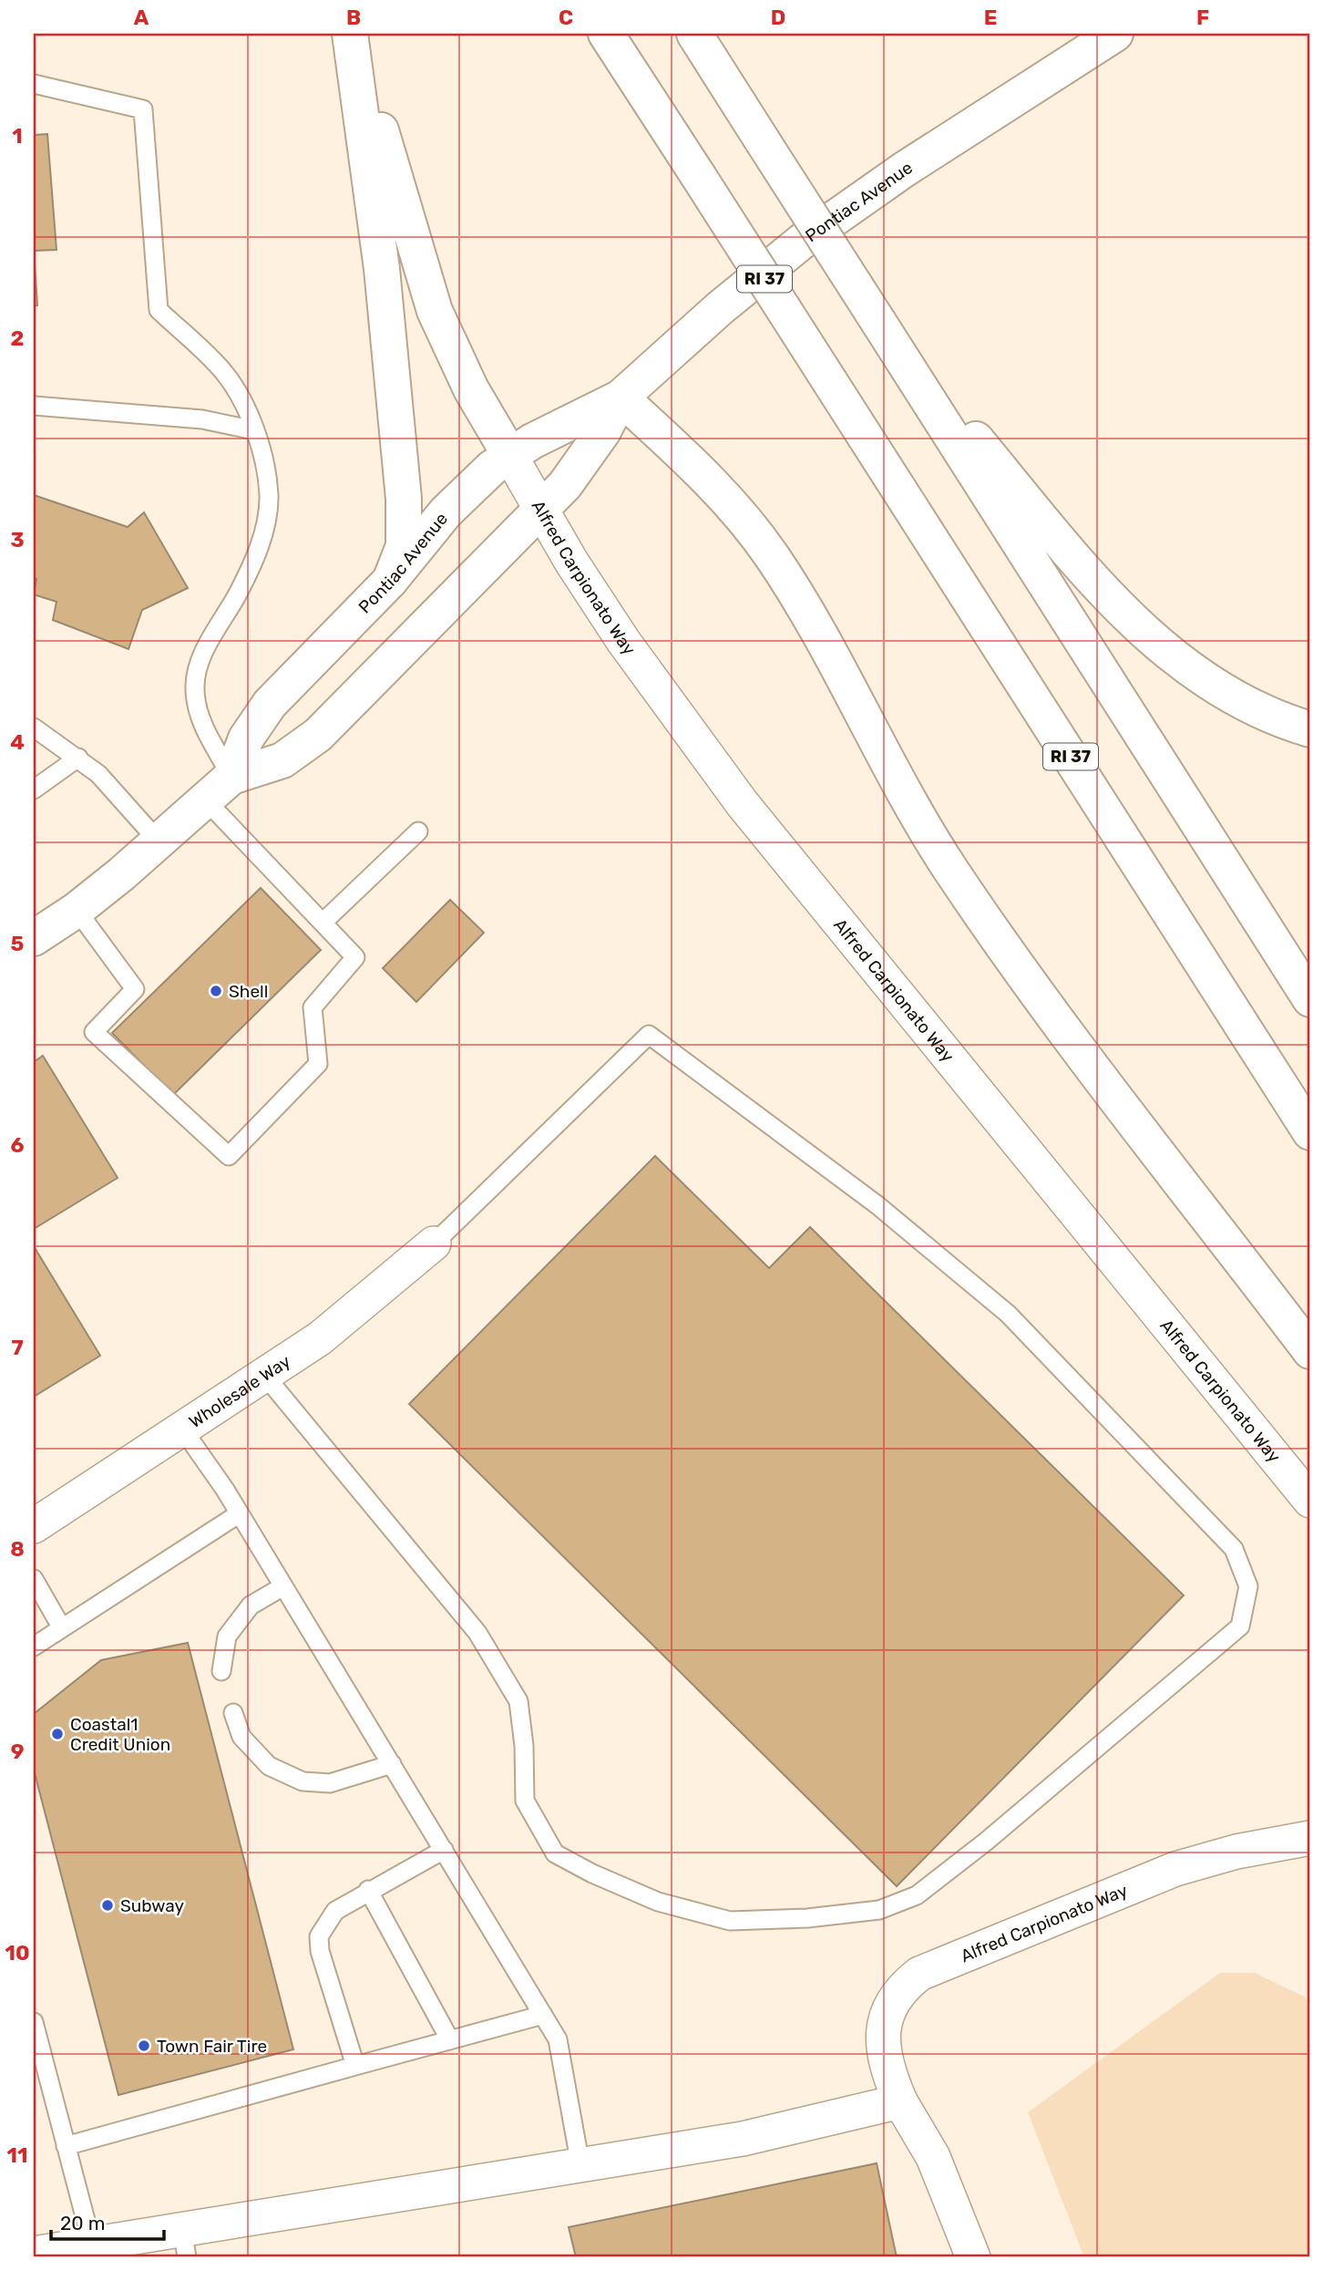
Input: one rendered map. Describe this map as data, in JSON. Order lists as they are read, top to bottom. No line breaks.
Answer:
{"streets":{"main road":["Pontiac Avenue","RI 37"],"street":["Alfred Carpionato Way","Wholesale Way"]},"crossings":[["Pontiac Avenue","Alfred Carpionato Way"]],"places":["Shell","Coastal1 Credit Union","Subway","Town Fair Tire"],"scale_bar":"20 m","grid":{"columns":["A","B","C","D","E","F"],"rows":["1","2","3","4","5","6","7","8","9","10","11"]}}
